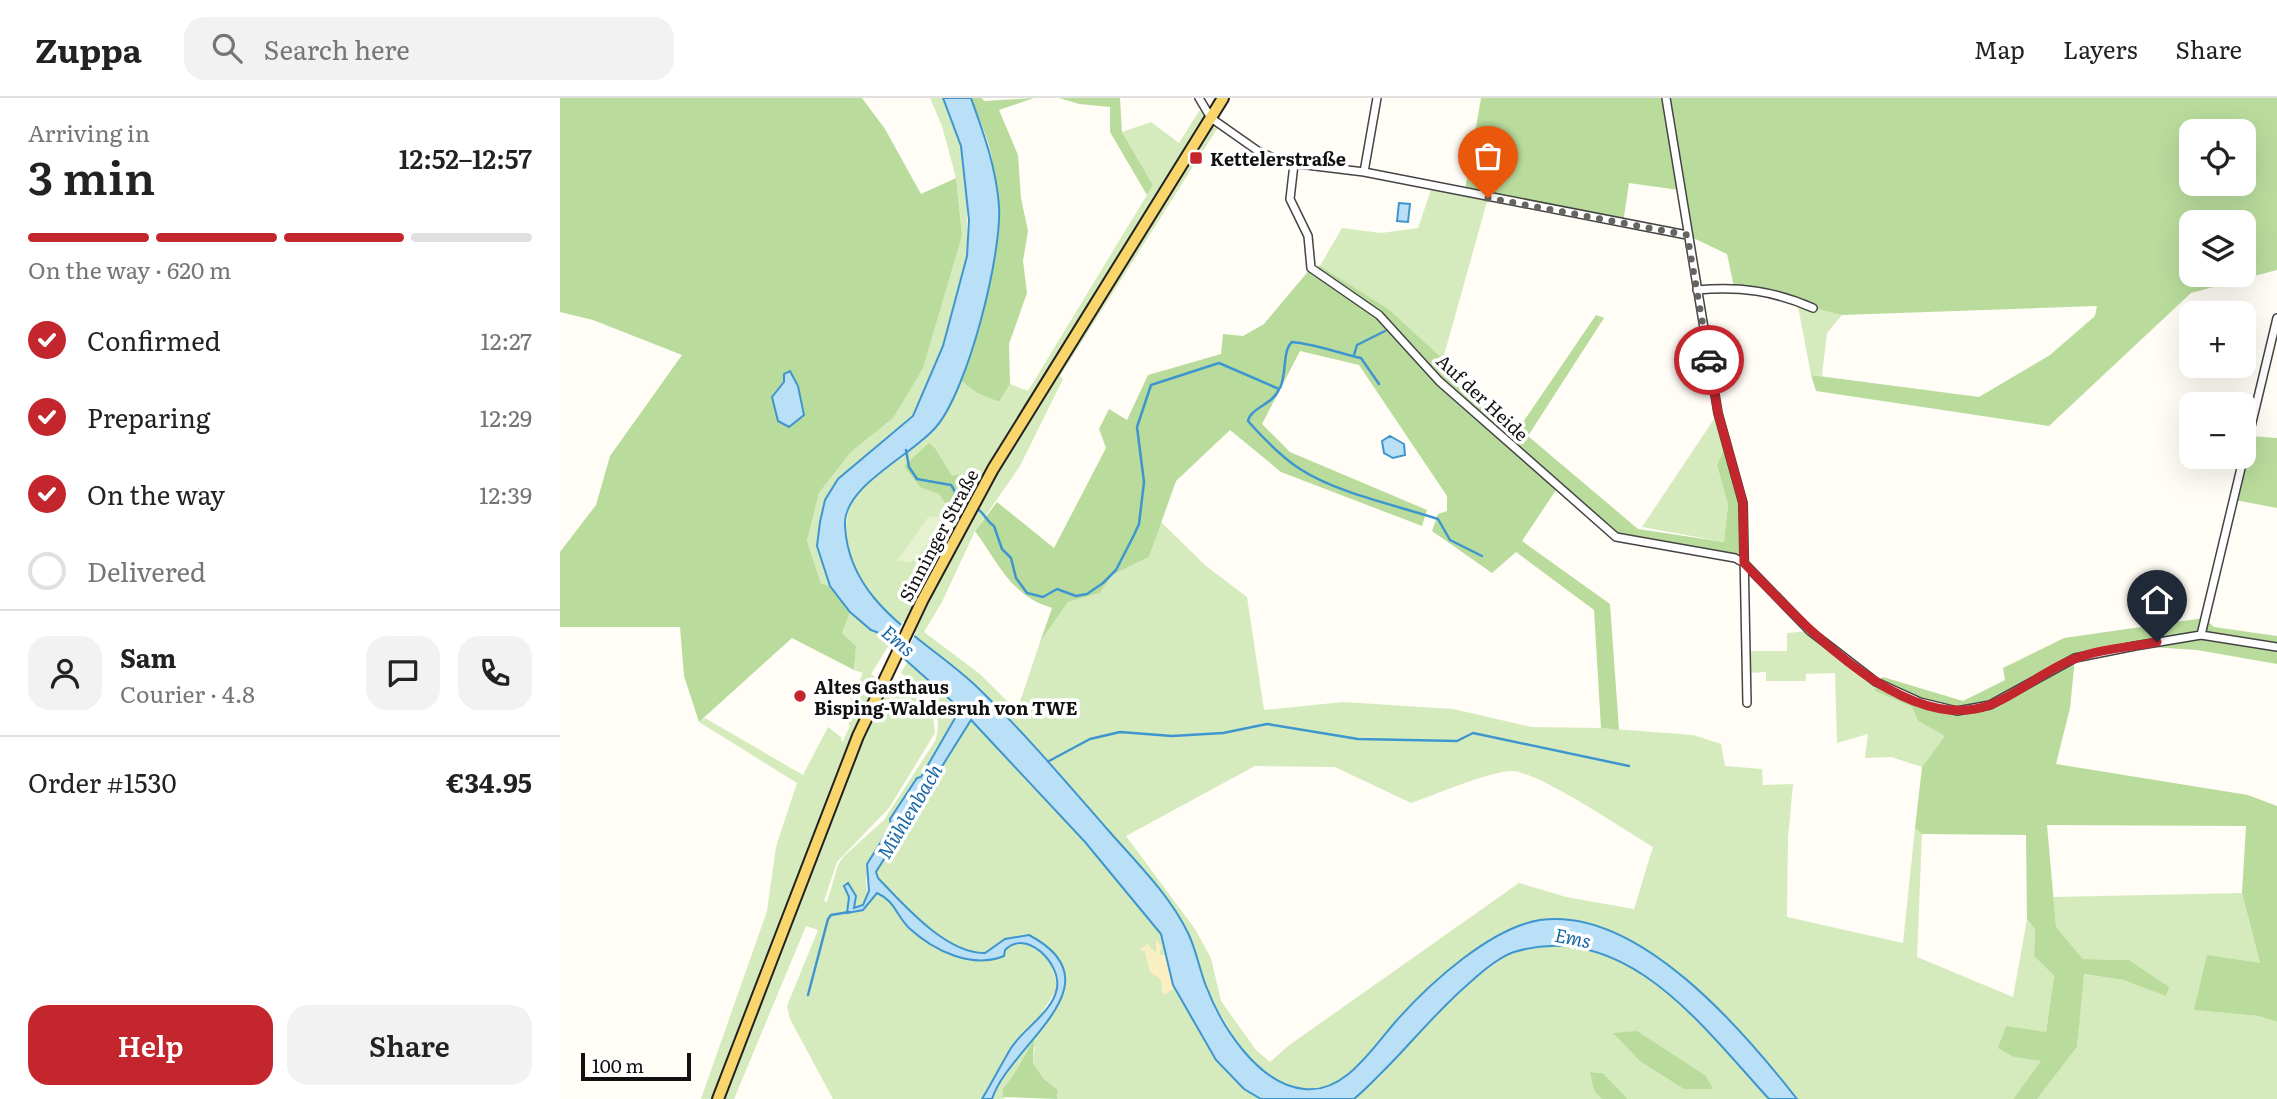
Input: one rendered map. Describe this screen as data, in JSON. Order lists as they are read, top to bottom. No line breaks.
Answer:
{"streets":{"main road":["Sinninger Straße"],"street":["Auf der Heide"]},"water":["Ems","Mühlenbach"],"places":{"transit":["Kettelerstraße"],"other":["Altes Gasthaus Bisping-Waldesruh von TWE"]},"scale_bar":"100 m","page":{"header":"Zuppa","search":"Search here","nav":["Map","Layers","Share"],"heading":["3 min","Arriving in","12:52–12:57"],"panel":["Sam","Courier · 4.8","Order #1530","€34.95"],"map_buttons":["+","−"],"bar":"On the way · 620 m","list":[["Confirmed","12:27"],["Preparing","12:29"],["On the way","12:39"],"Delivered"],"buttons":["Help","Share"],"scale":"100 m"}}
